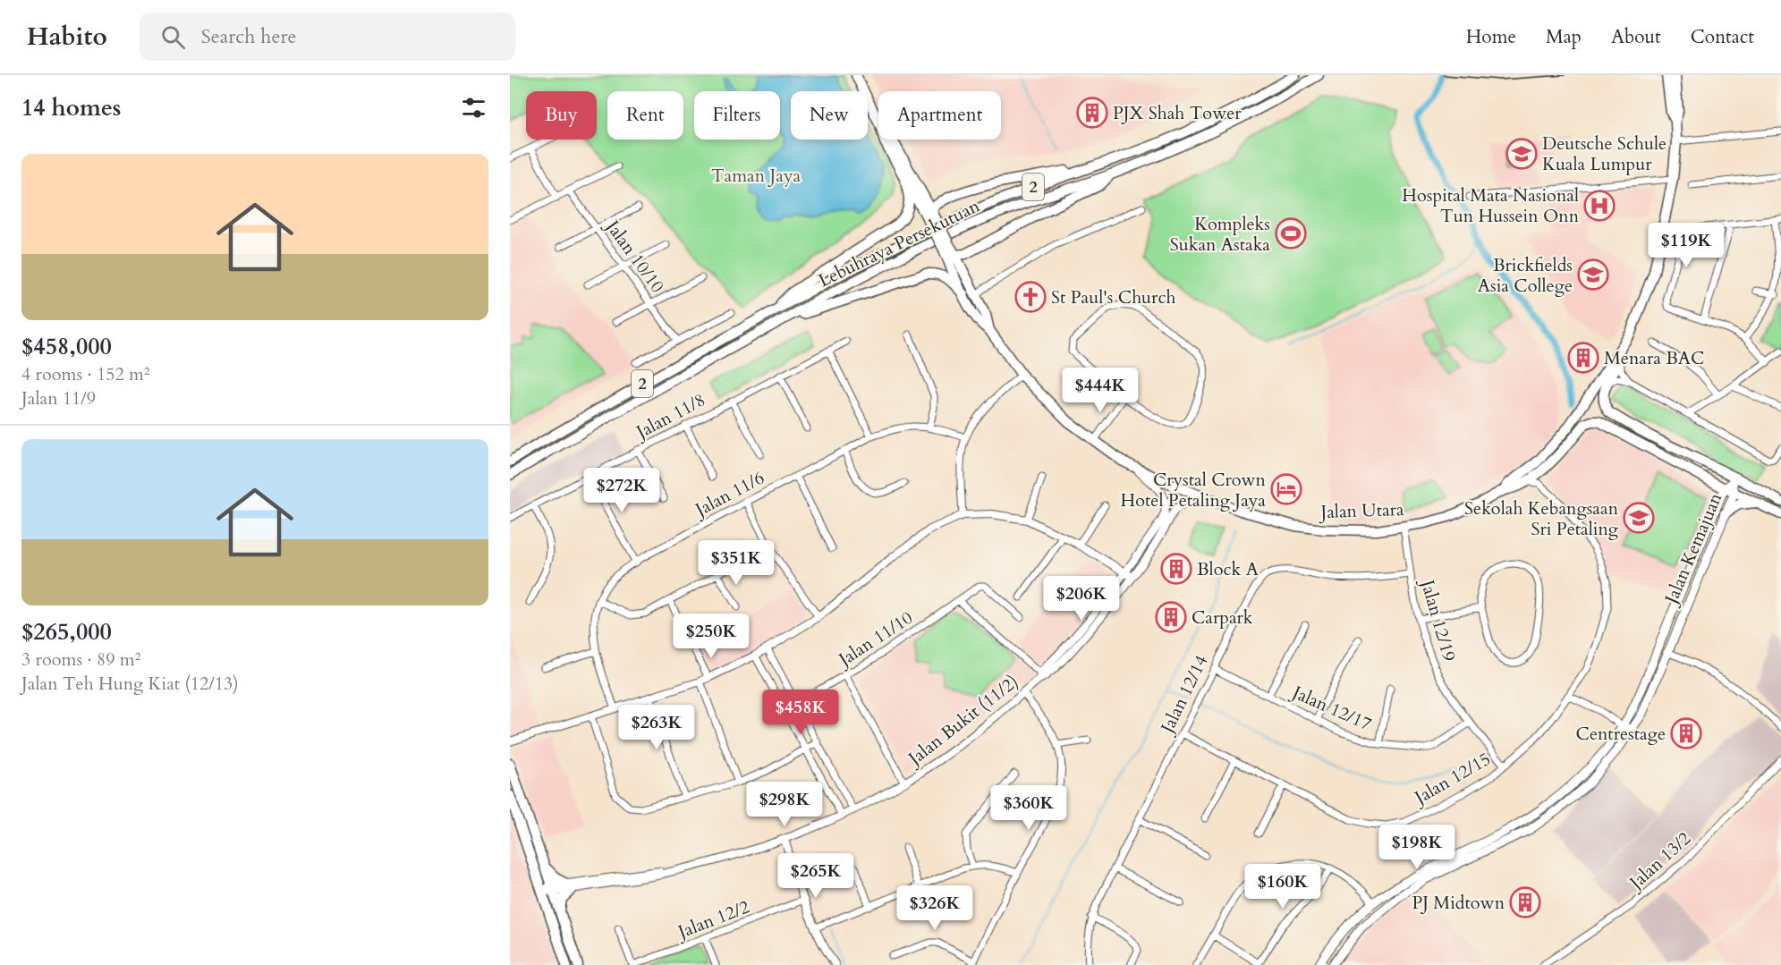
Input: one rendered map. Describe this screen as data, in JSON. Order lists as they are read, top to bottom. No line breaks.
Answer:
{"streets":{"main road":["2","Lebuhraya Persekutuan","Jalan Utara","Jalan Kemajuan"],"street":["Jalan 10/10","Jalan 11/8","Jalan 11/6","Jalan 12/19","Jalan 11/10","Jalan 12/14","Jalan 12/17","Jalan Bukit (11/2)","Jalan 12/15","Jalan 13/2","Jalan 12/2"]},"crossings":[["Jalan Utara","Jalan 12/19"],["Jalan Utara","Jalan Bukit (11/2)"],["Jalan 12/19","Jalan 12/14"],["Jalan 12/19","Jalan 12/17"],["Jalan 12/19","Jalan 12/15"],["Jalan 12/14","Jalan 12/17"],["Jalan 12/14","Jalan 12/15"]],"parks":["Taman Jaya"],"places":{"building":["PJX Shah Tower","Menara BAC","Block A","Carpark","Centrestage","PJ Midtown"],"school or university":["Deutsche Schule Kuala Lumpur","Brickfields Asia College","Sekolah Kebangsaan Sri Petaling"],"hospital":["Hospital Mata Nasional Tun Hussein Onn"],"sports":["Kompleks Sukan Astaka"],"church":["St Paul's Church"],"hotel":["Crystal Crown Hotel Petaling Jaya"]},"page":{"header":"Habito","search":"Search here","nav":["Home","Map","About","Contact"],"heading":"14 homes","chip":["Buy","Rent","Filters","New","Apartment"],"list":[{"name":"$458,000","note":"4 rooms · 152 m² · Jalan 11/9"},{"name":"$265,000","note":"3 rooms · 89 m² · Jalan Teh Hung Kiat (12/13)"}],"price":["$119K","$444K","$272K","$351K","$206K","$250K","$458K","$263K","$298K","$360K","$198K","$265K","$160K","$326K"]}}
